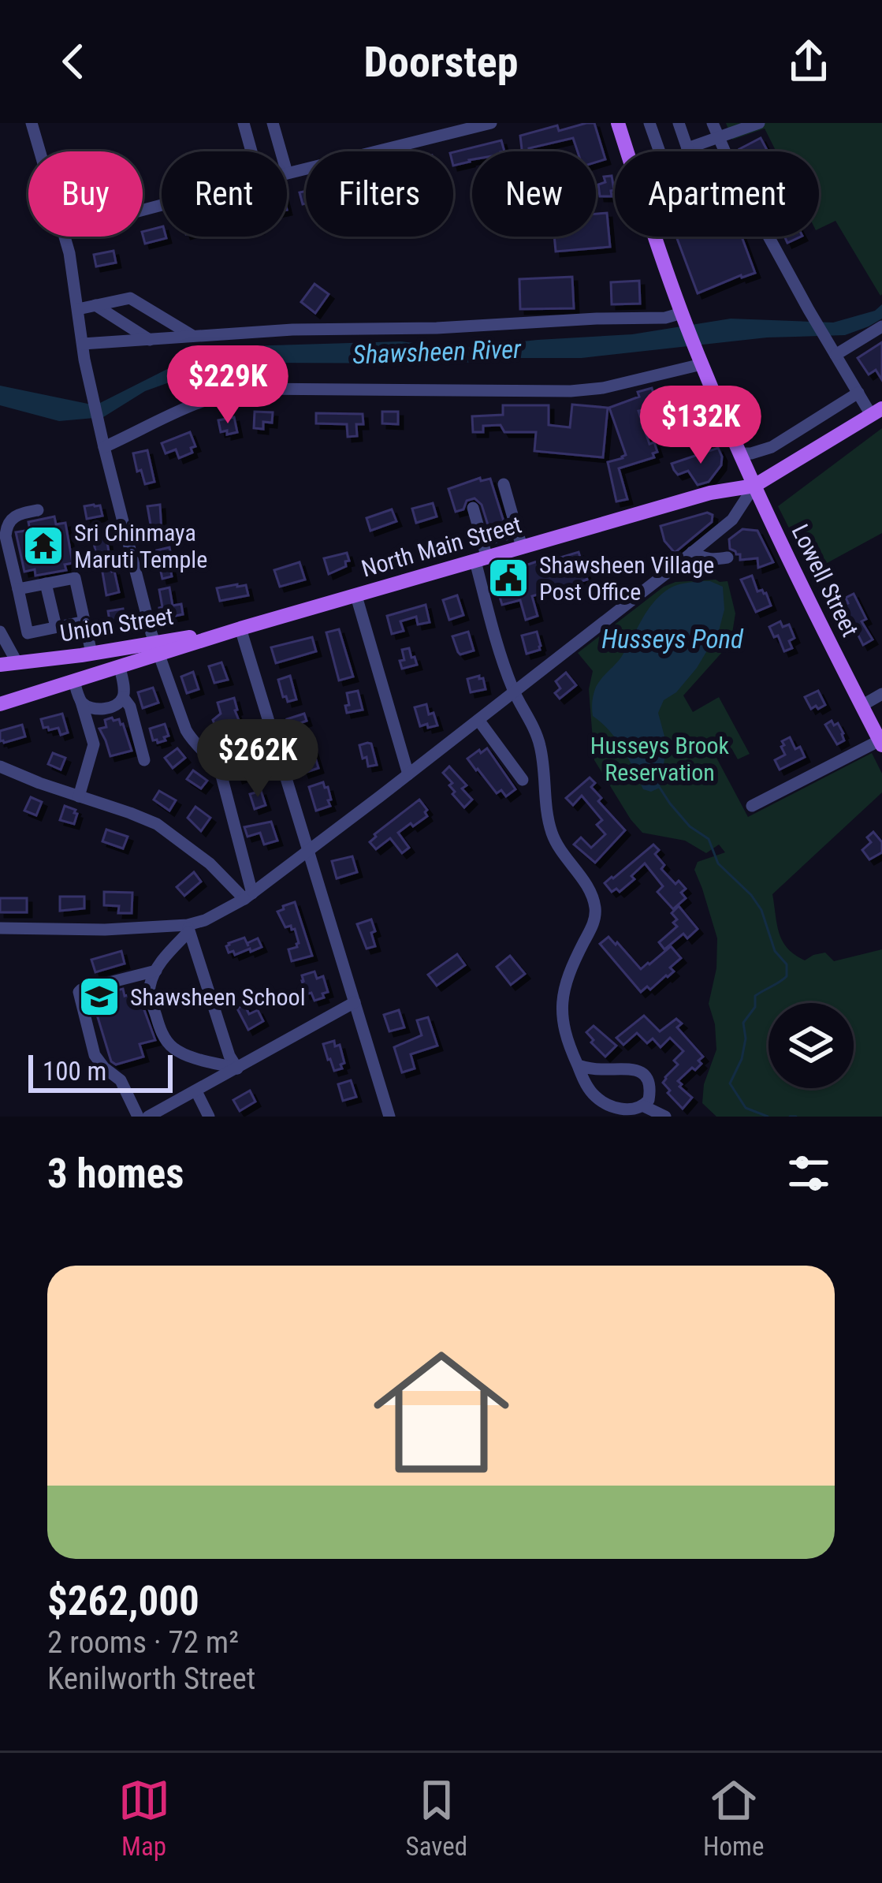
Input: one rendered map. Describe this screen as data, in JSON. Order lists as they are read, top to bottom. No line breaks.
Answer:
{"streets":{"main road":["North Main Street","Lowell Street","Union Street"]},"crossings":[["North Main Street","Lowell Street"],["North Main Street","Union Street"]],"water":["Shawsheen River","Husseys Pond"],"parks":["Husseys Brook Reservation"],"places":{"temple":["Sri Chinmaya Maruti Temple"],"public building":["Shawsheen Village Post Office"],"school or university":["Shawsheen School"]},"scale_bar":"100 m","page":{"header":"Doorstep","chip":["Buy","Rent","Filters","New","Apartment"],"price":["$229K","$132K","$262K"],"scale":"100 m","heading":"3 homes","list":[{"name":"$262,000","note":"2 rooms · 72 m² · Kenilworth Street"}],"tabs":["Map","Saved","Home"]}}
